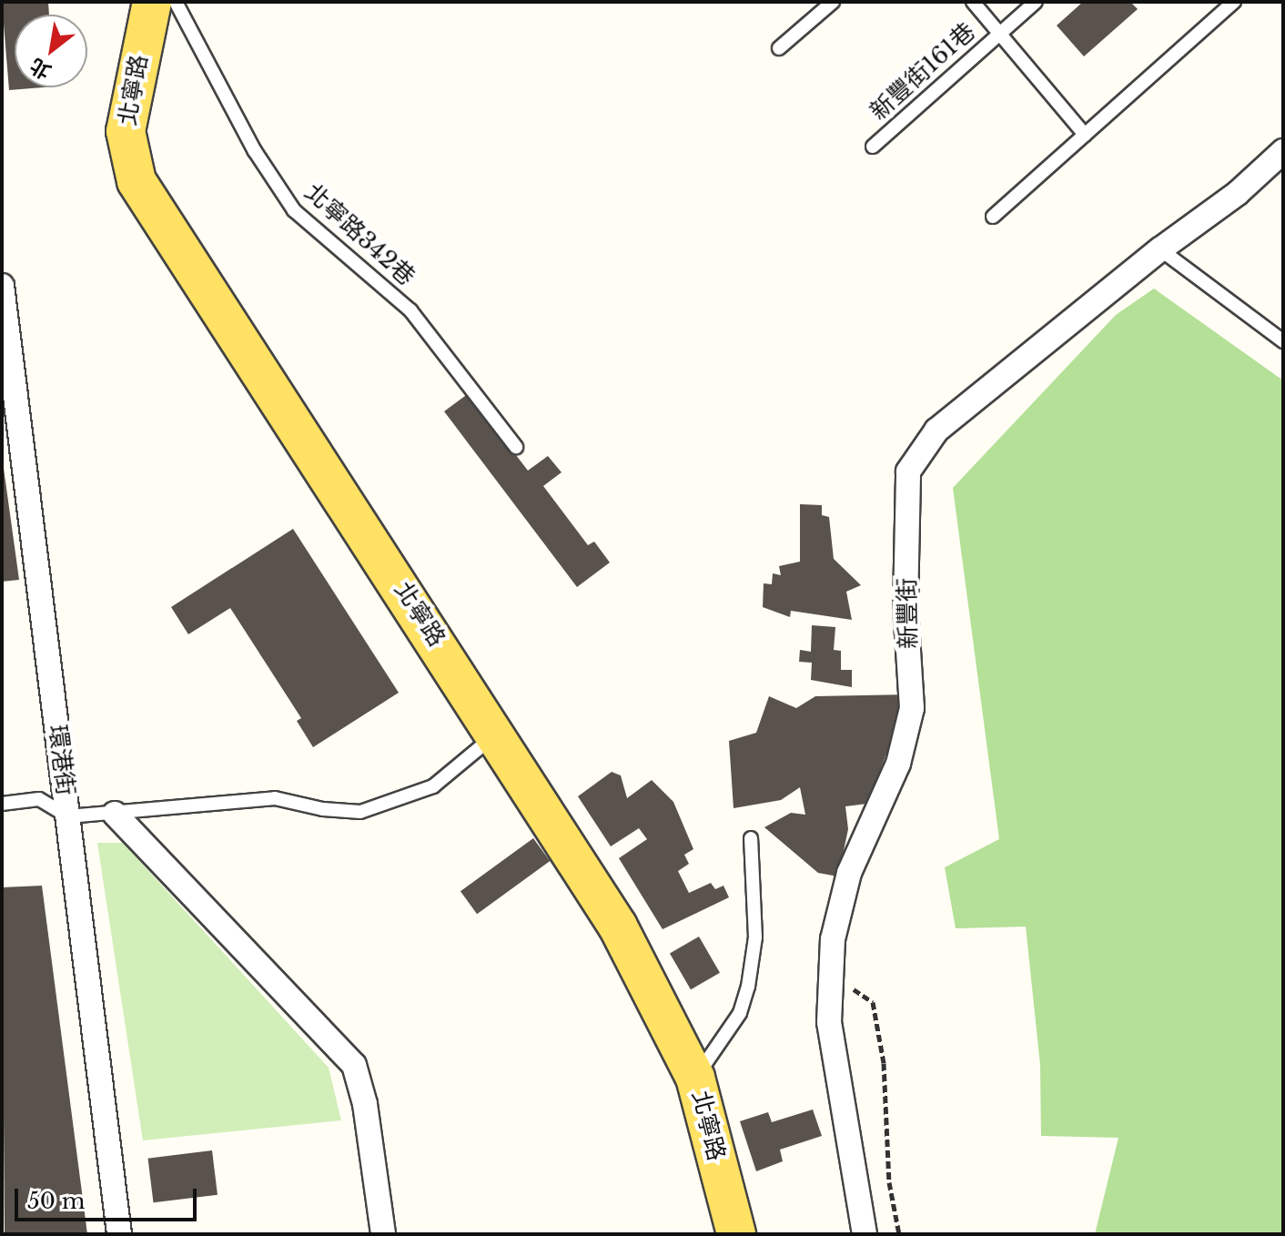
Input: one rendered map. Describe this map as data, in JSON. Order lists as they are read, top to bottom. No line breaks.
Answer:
{"streets":{"main road":["北寧路"],"street":["新豐街","環港街"],"lane":["新豐街161巷","北寧路342巷"]},"scale_bar":"50 m","north":"bottom left"}
